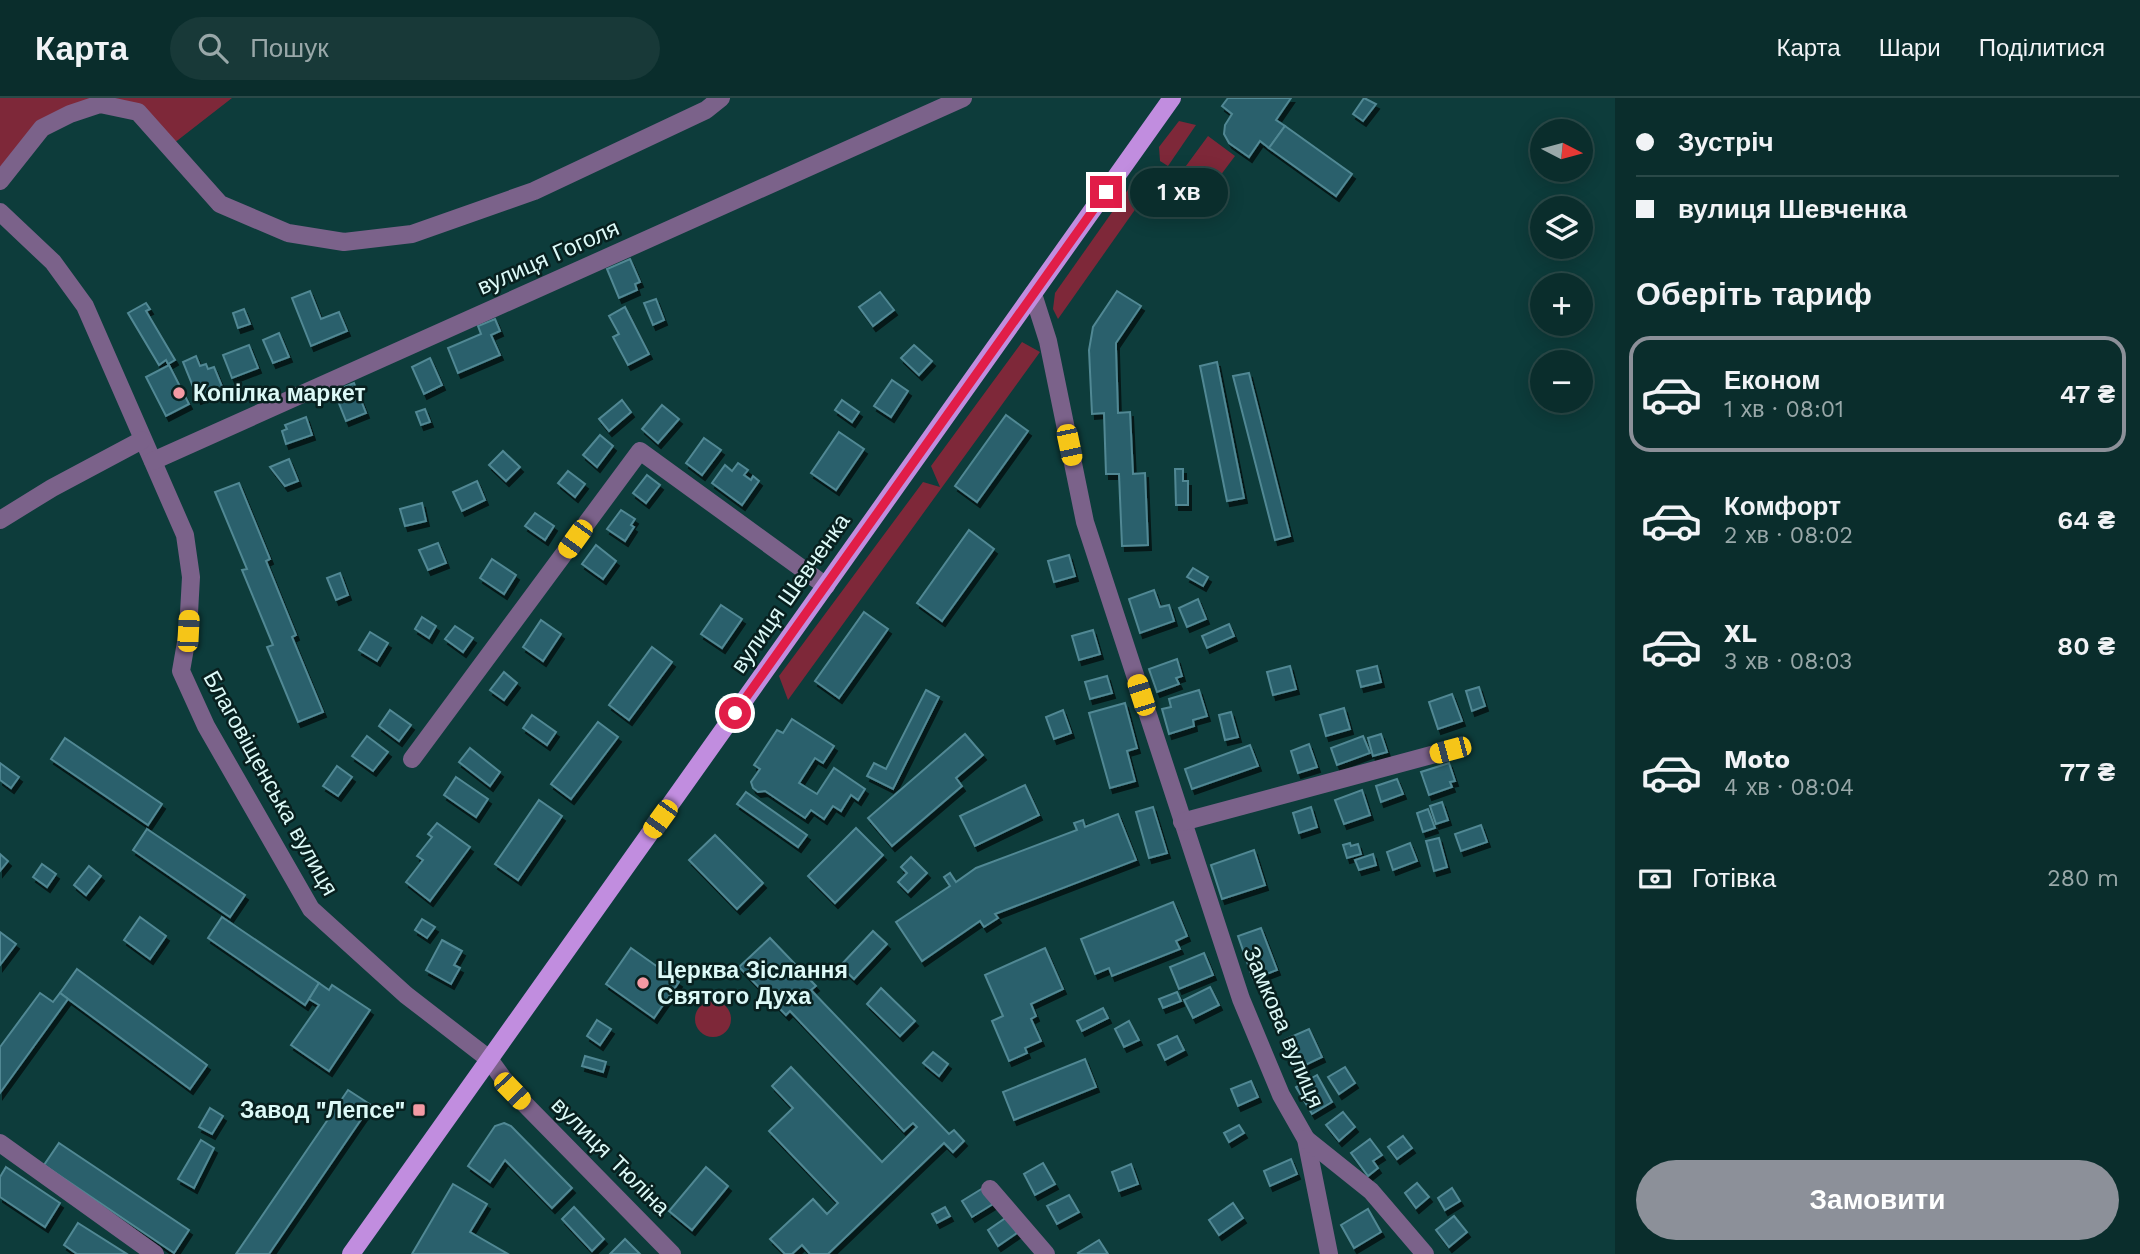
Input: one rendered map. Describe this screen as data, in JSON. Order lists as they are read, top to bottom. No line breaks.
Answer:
{"streets":{"main road":["вулиця Шевченка"],"street":["вулиця Гоголя","Благовіщенська вулиця","Замкова вулиця","вулиця Тюліна"]},"crossings":[["вулиця Гоголя","Благовіщенська вулиця"],["вулиця Шевченка","Благовіщенська вулиця"],["вулиця Шевченка","Замкова вулиця"],["вулиця Шевченка","вулиця Тюліна"],["Благовіщенська вулиця","вулиця Тюліна"]],"places":{"other":["Копілка маркет","Церква Зіслання Святого Духа"],"transit":["Завод \"Лепсе\""]},"north":"right","page":{"header":"Карта","search":"Пошук","nav":["Карта","Шари","Поділитися"],"banner":["Зустріч","вулиця Шевченка"],"map_buttons":["+","−"],"bubble":"1 хв","heading":"Оберіть тариф","list":[{"name":"Економ","note":"1 хв · 08:01","value":"47 ₴"},{"name":"Комфорт","note":"2 хв · 08:02","value":"64 ₴"},{"name":"XL","note":"3 хв · 08:03","value":"80 ₴"},{"name":"Moto","note":"4 хв · 08:04","value":"77 ₴"}],"pay":["Готівка","280 m"],"buttons":"Замовити"}}
